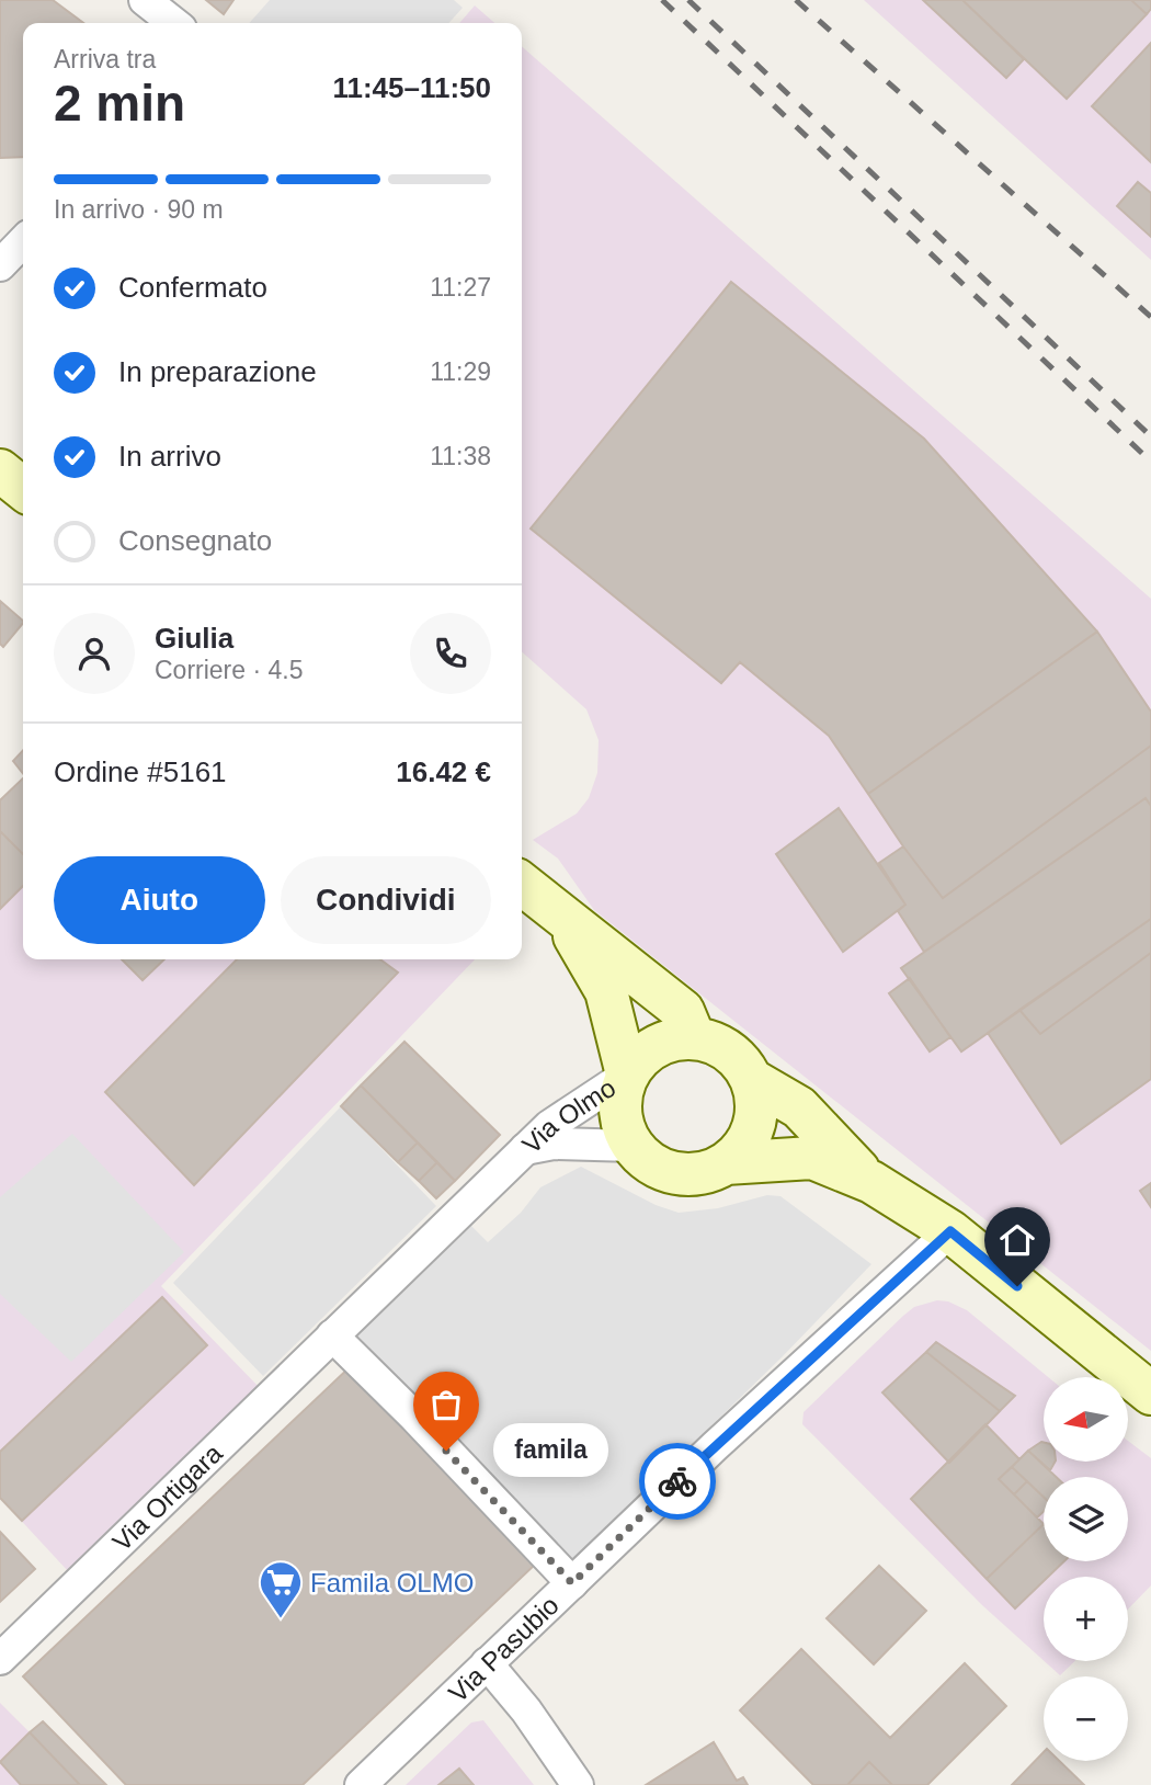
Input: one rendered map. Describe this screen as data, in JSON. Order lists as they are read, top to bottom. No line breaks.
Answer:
{"streets":{"street":["Via Olmo","Via Ortigara","Via Pasubio"]},"crossings":[["Via Olmo","Via Ortigara"]],"places":{"other":["famila"],"supermarket":["Famila OLMO"]},"north":"left","page":{"heading":["2 min","Arriva tra","11:45–11:50"],"panel":["Giulia","Corriere · 4.5","Ordine #5161","16.42 €"],"bar":"In arrivo · 90 m","list":[["Confermato","11:27"],["In preparazione","11:29"],["In arrivo","11:38"],"Consegnato"],"buttons":["Aiuto","Condividi"],"map_buttons":["+","−"],"bubble":"famila"}}
